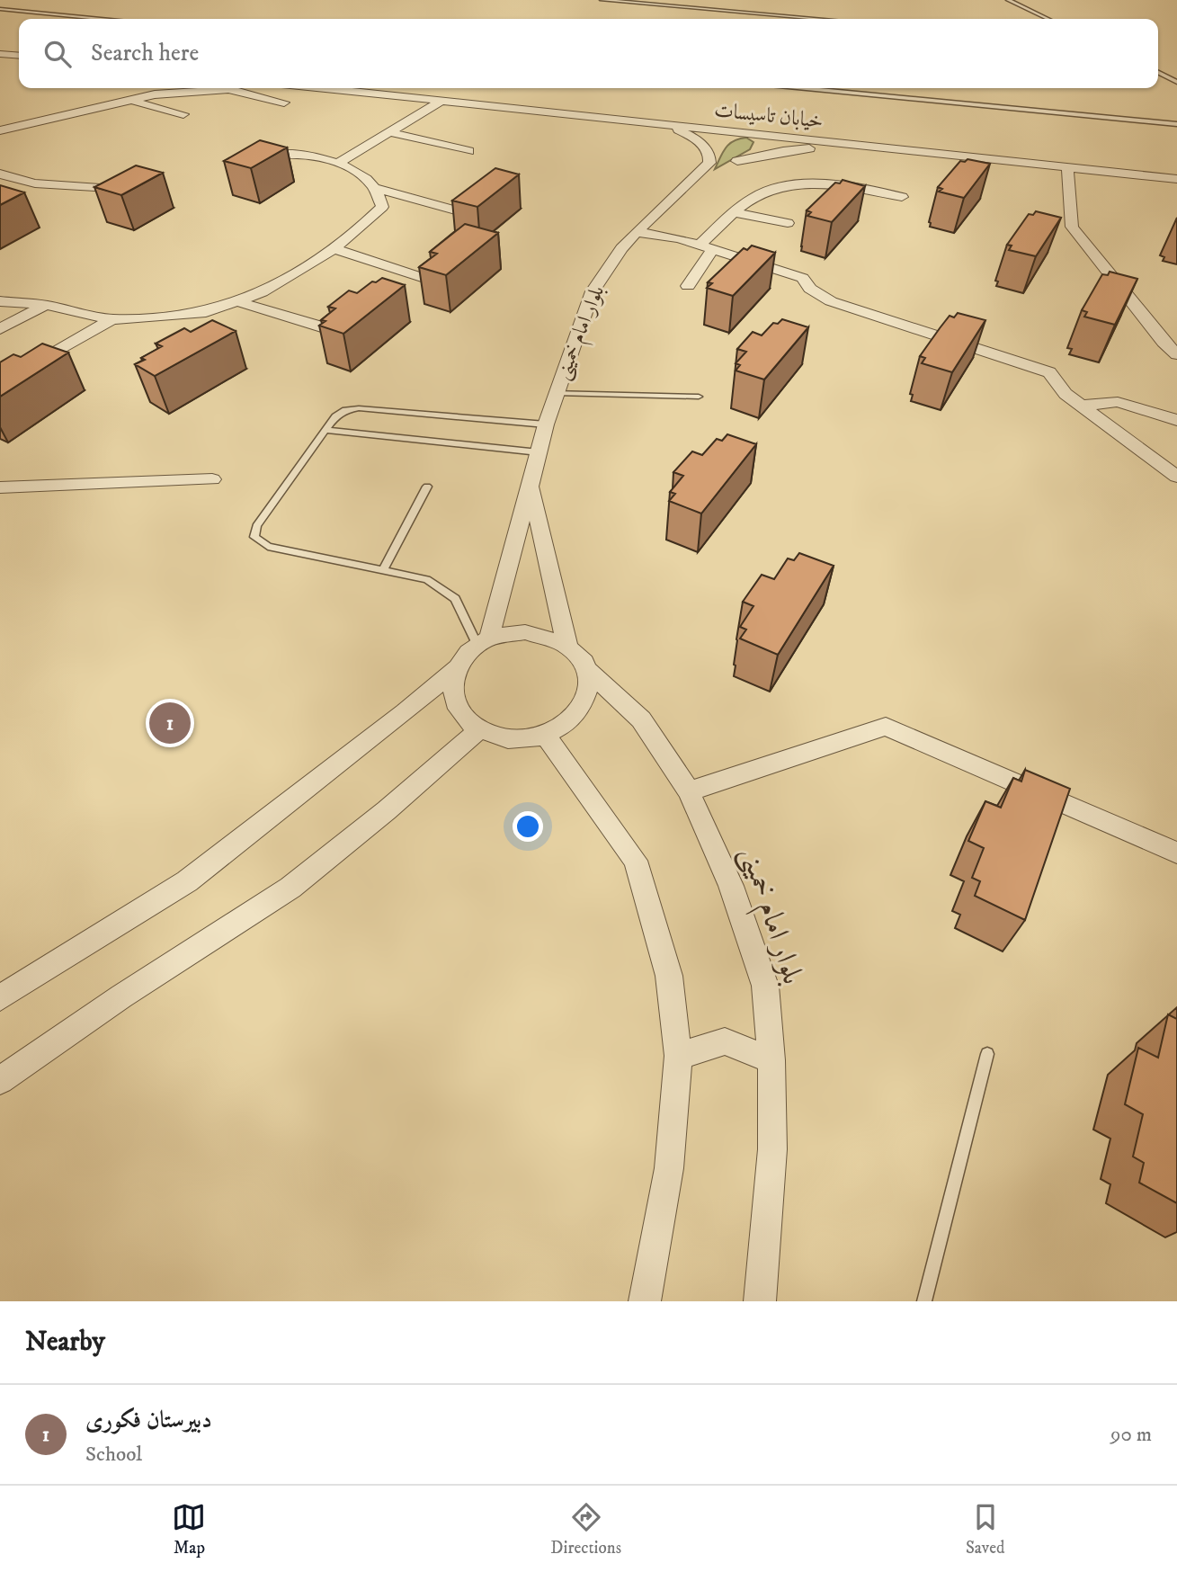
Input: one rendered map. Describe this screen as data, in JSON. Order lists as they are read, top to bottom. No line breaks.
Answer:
{"streets":{"street":["خیابان تاسیسات","بلوار امام خمینی"]},"page":{"search":"Search here","pins":"1","heading":"Nearby","list":[{"mark":"1","name":"دبیرستان فکوری","note":"School","value":"90 m"}],"nav":["Map","Directions","Saved"]}}
